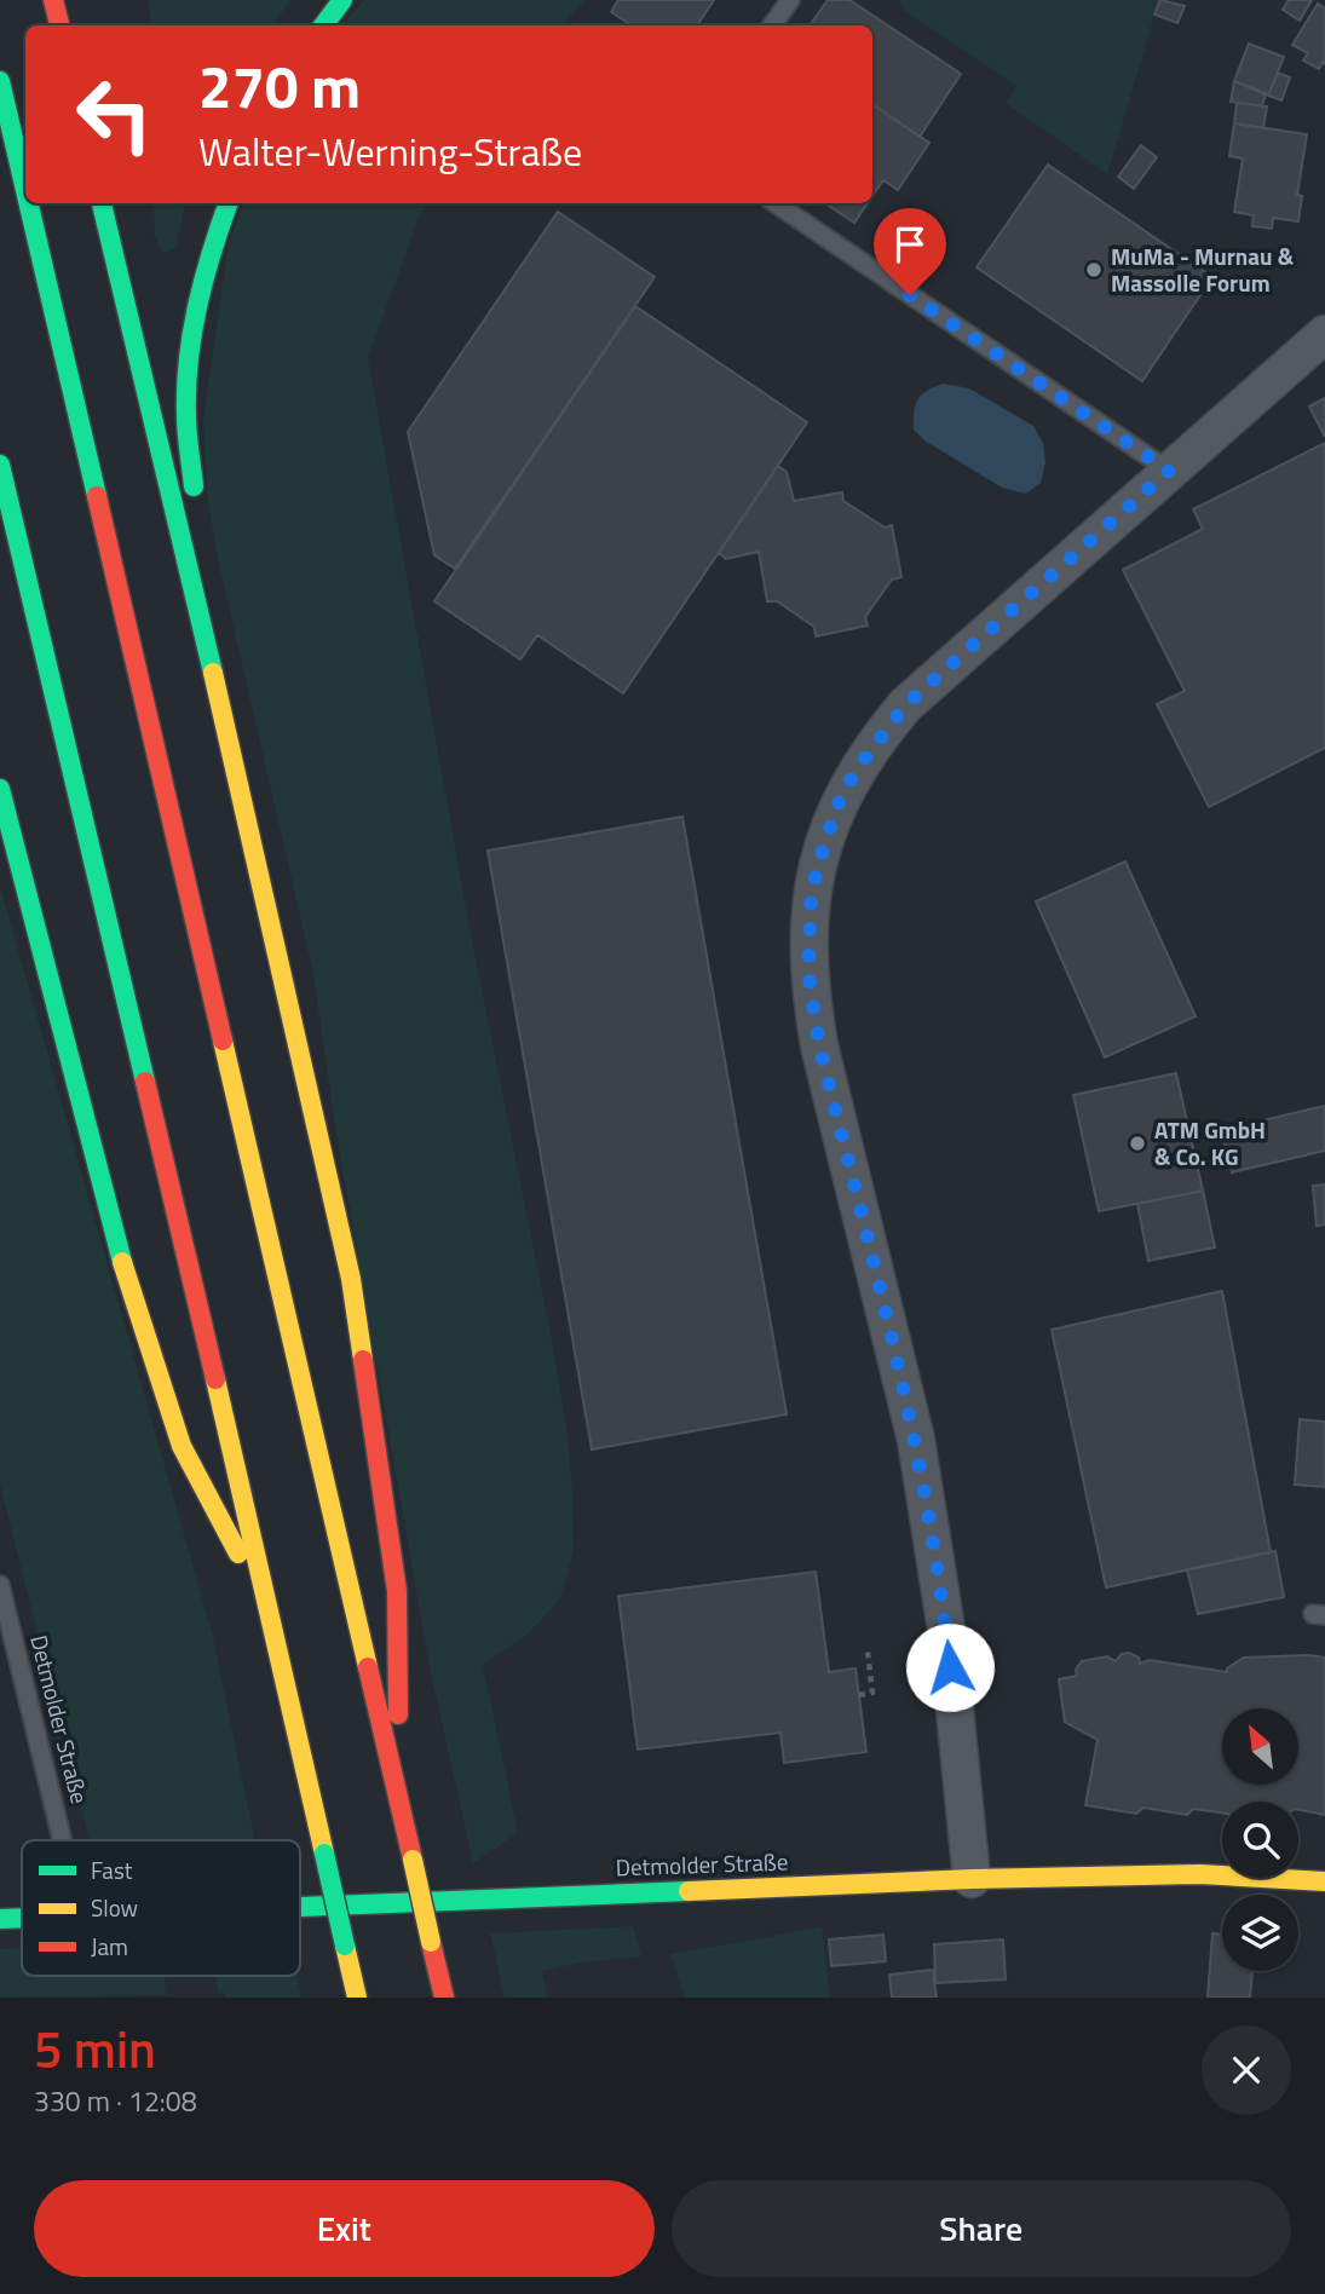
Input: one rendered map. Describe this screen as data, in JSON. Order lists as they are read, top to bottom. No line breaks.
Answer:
{"streets":{"main road":["Detmolder Straße"]},"places":["MuMa - Murnau & Massolle Forum","ATM GmbH & Co. KG"],"legend":["Fast","Slow","Jam"],"north":"top left","page":{"turn":["270 m","Walter-Werning-Straße"],"heading":["5 min","330 m · 12:08"],"buttons":["Exit","Share"]}}
